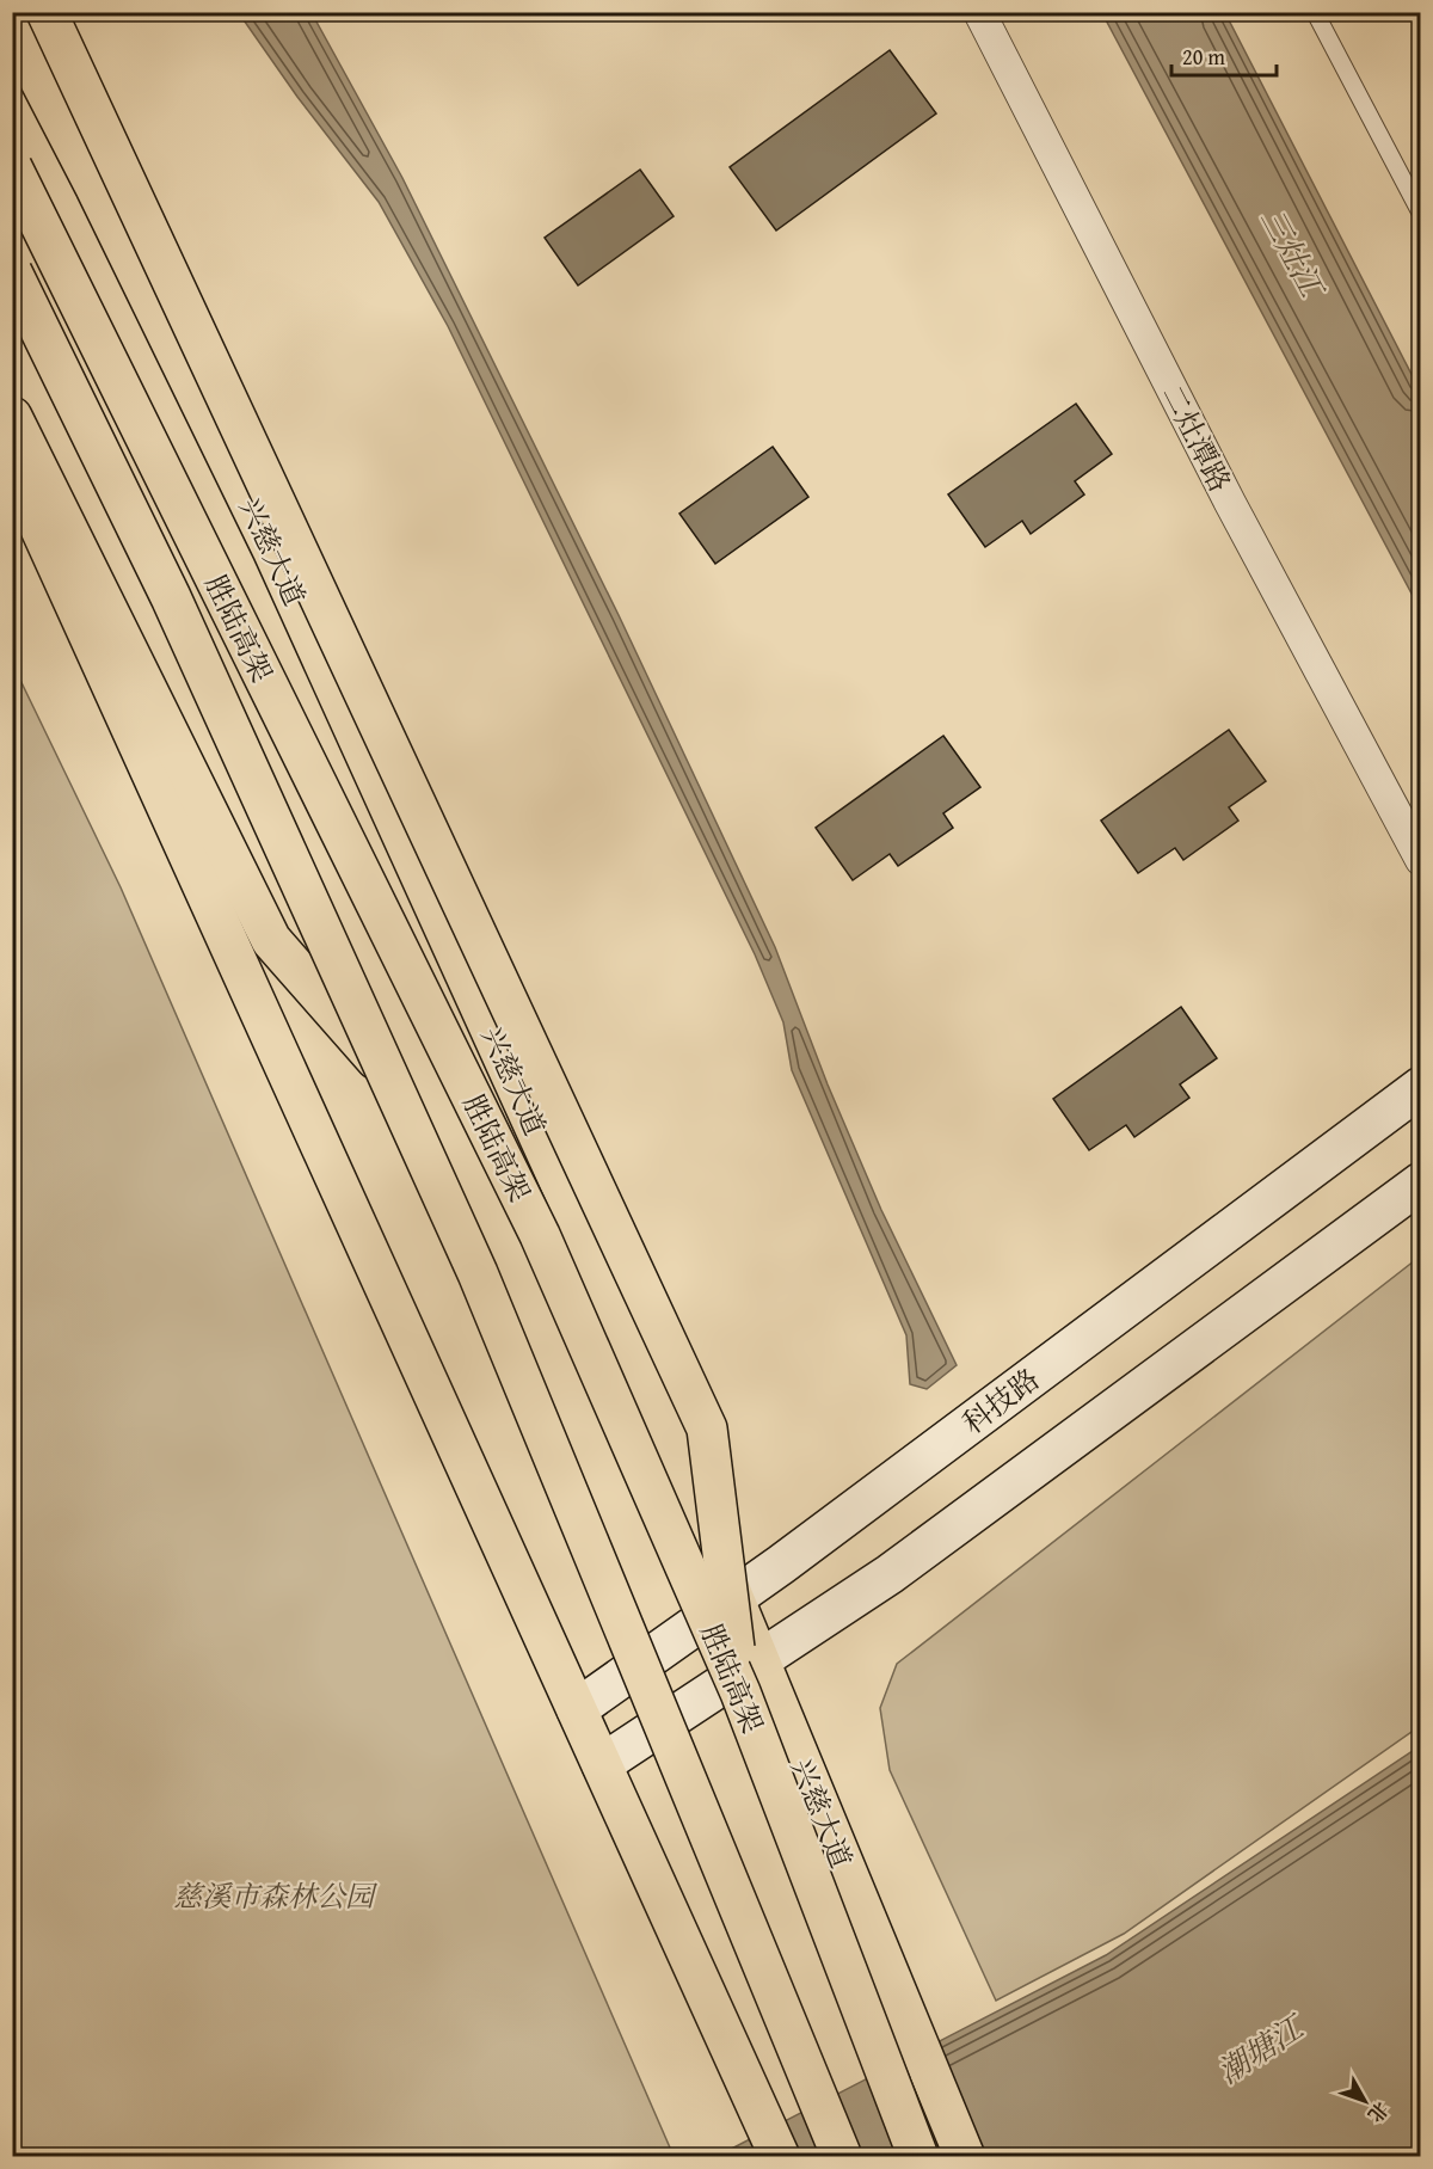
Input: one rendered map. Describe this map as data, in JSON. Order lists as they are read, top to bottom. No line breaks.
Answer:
{"streets":{"main road":["兴慈大道","胜陆高架","科技路"],"street":["二灶潭路"]},"crossings":[["兴慈大道","科技路"]],"water":["三灶江","潮塘江"],"parks":["慈溪市森林公园"],"scale_bar":"20 m","north":"bottom right"}
